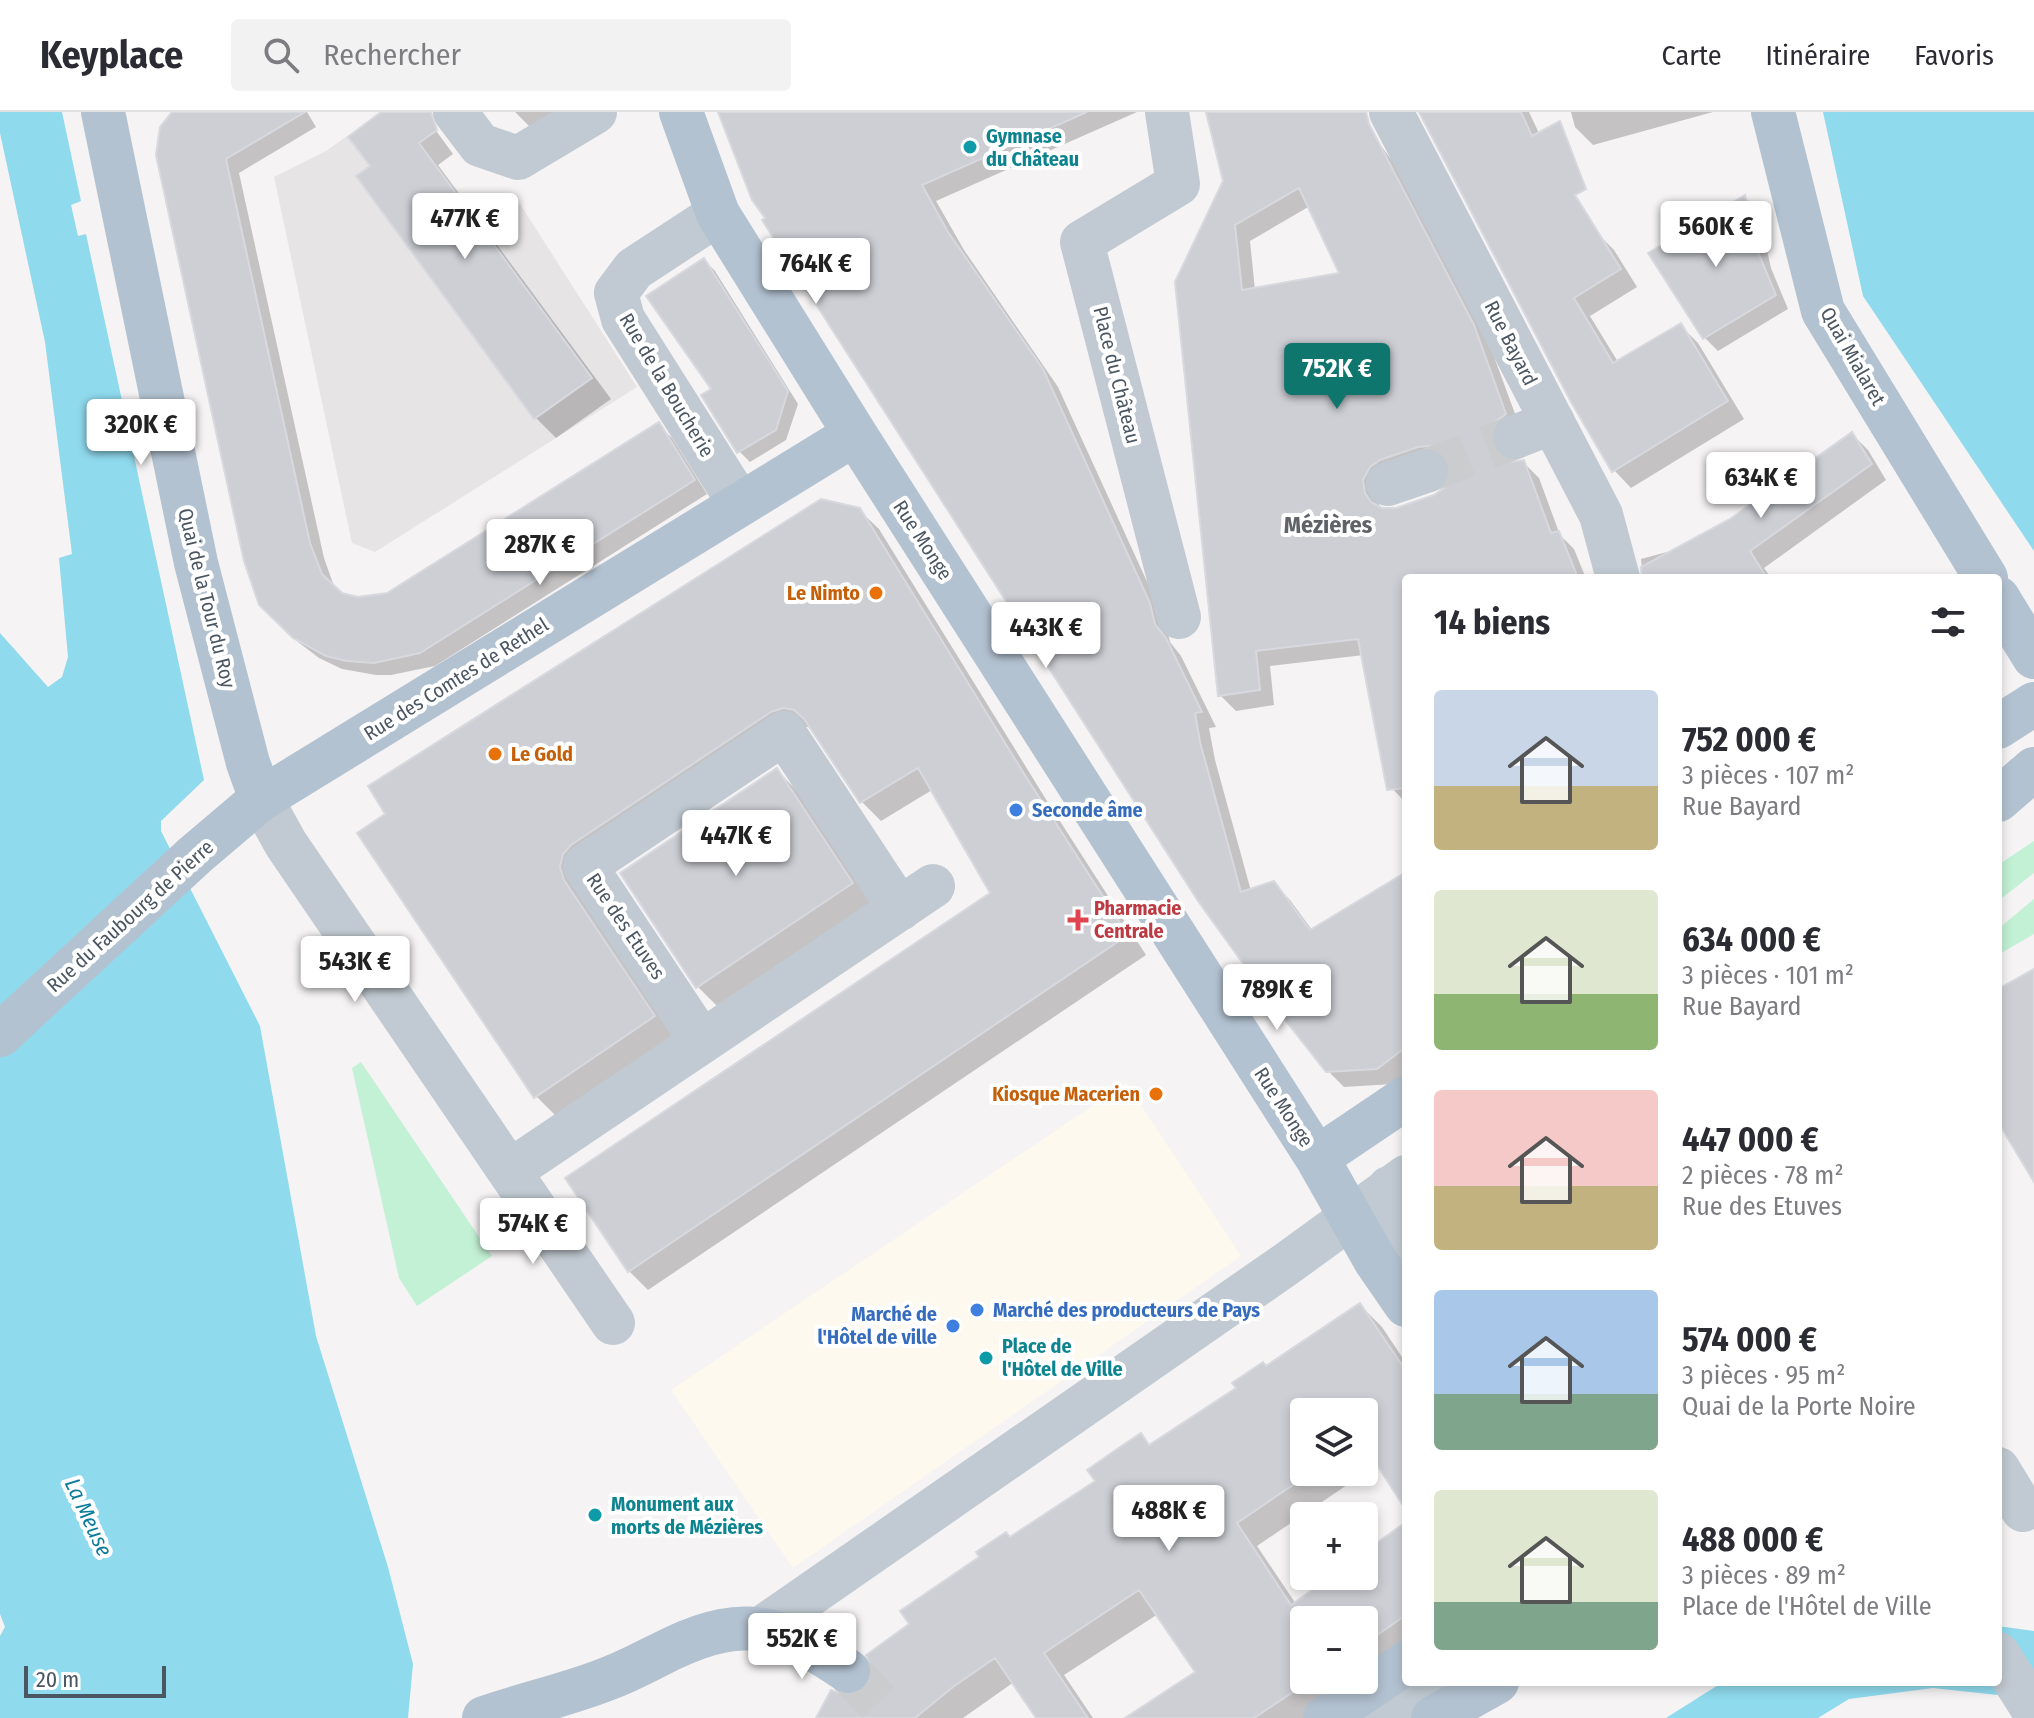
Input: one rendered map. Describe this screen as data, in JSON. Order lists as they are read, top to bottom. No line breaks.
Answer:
{"streets":{"main road":["Quai Mialaret","Rue Monge","Quai de la Tour du Roy","Rue des Comtes de Rethel","Rue du Faubourg de Pierre"],"street":["Rue Bayard","Place du Château","Rue de la Boucherie","Rue des Etuves"]},"crossings":[["Rue de la Boucherie","Rue Monge"],["Rue de la Boucherie","Rue des Comtes de Rethel"],["Rue Monge","Rue des Comtes de Rethel"],["Quai de la Tour du Roy","Rue des Comtes de Rethel"],["Quai de la Tour du Roy","Rue du Faubourg de Pierre"],["Rue des Comtes de Rethel","Rue du Faubourg de Pierre"]],"districts":["Mézières"],"water":["La Meuse"],"places":{"other":["Gymnase du Château","Le Nimto","Le Gold","Seconde âme","Kiosque Macerien","Marché des producteurs de Pays","Marché de l'Hôtel de ville","Place de l'Hôtel de Ville","Monument aux morts de Mézières"],"health":["Pharmacie Centrale"]},"scale_bar":"20 m","page":{"header":"Keyplace","search":"Rechercher","nav":["Carte","Itinéraire","Favoris"],"price":["477K €","560K €","764K €","752K €","320K €","634K €","287K €","443K €","447K €","543K €","789K €","574K €","488K €","552K €"],"heading":"14 biens","list":[{"name":"752 000 €","note":"3 pièces · 107 m² · Rue Bayard"},{"name":"634 000 €","note":"3 pièces · 101 m² · Rue Bayard"},{"name":"447 000 €","note":"2 pièces · 78 m² · Rue des Etuves"},{"name":"574 000 €","note":"3 pièces · 95 m² · Quai de la Porte Noire"},{"name":"488 000 €","note":"3 pièces · 89 m² · Place de l'Hôtel de Ville"}],"map_buttons":["+","−"],"scale":"20 m"}}
